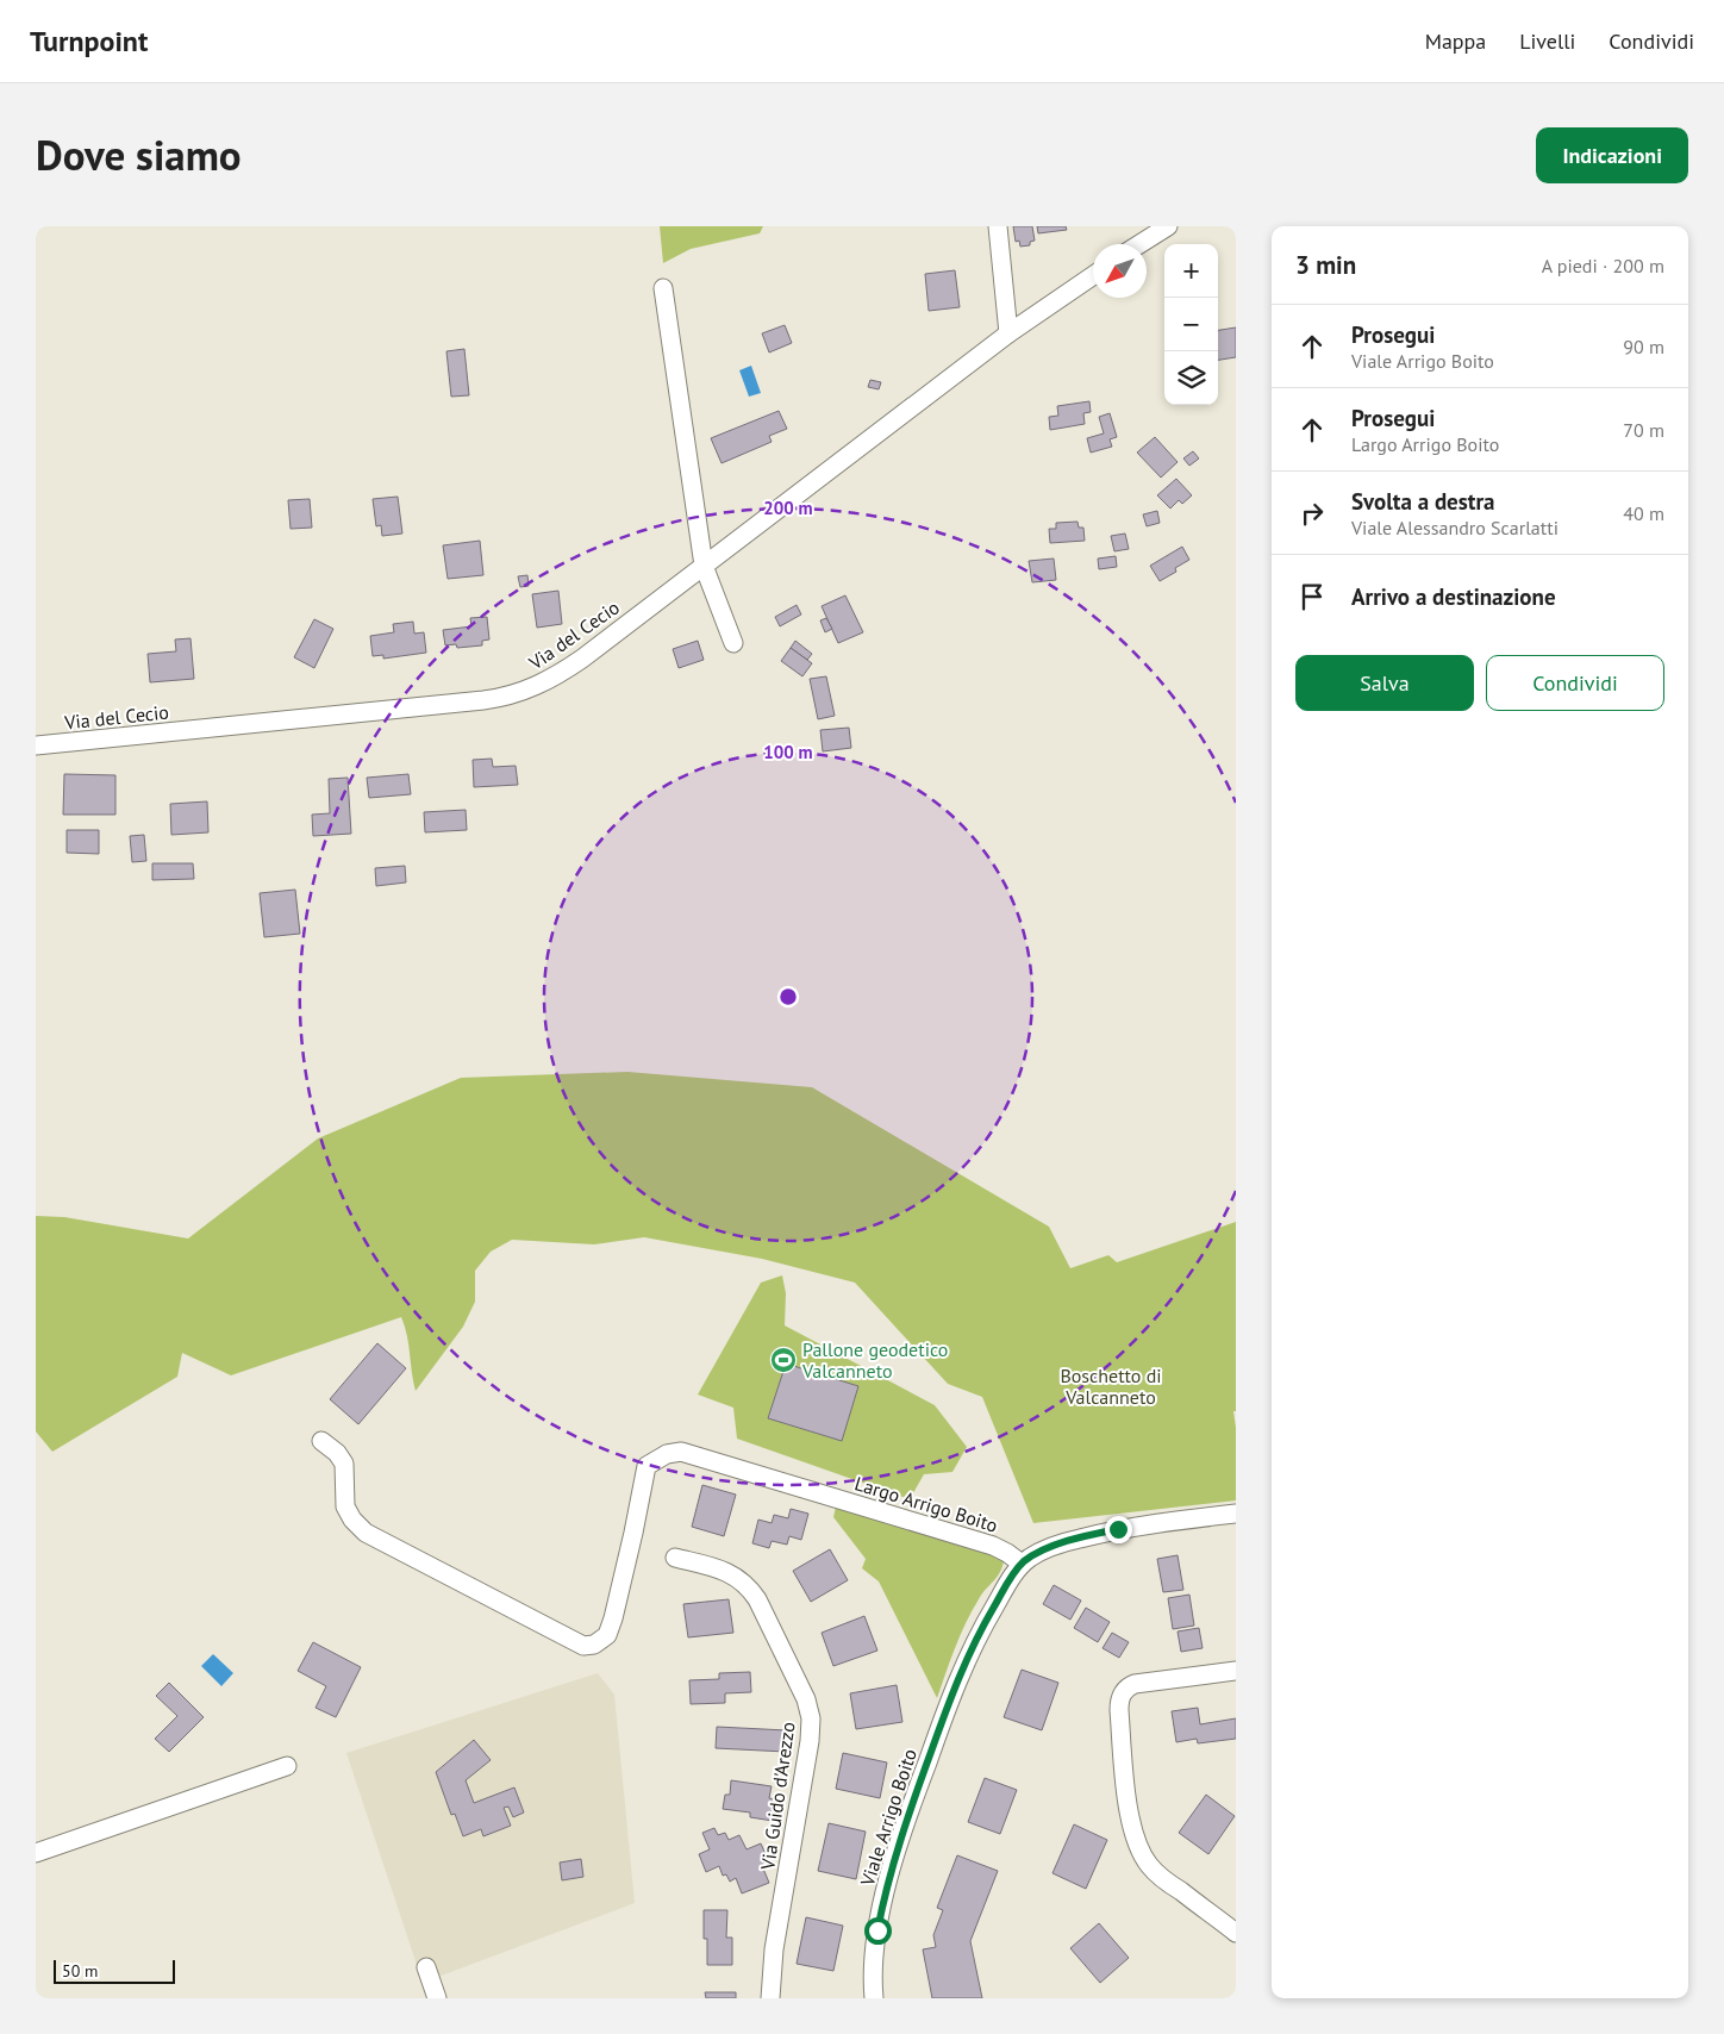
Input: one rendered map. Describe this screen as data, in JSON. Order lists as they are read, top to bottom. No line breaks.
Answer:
{"streets":{"street":["Via del Cecio","Largo Arrigo Boito","Via Guido d'Arezzo","Viale Arrigo Boito"]},"crossings":[["Largo Arrigo Boito","Viale Arrigo Boito"]],"parks":["Boschetto di Valcanneto"],"places":{"sports":["Pallone geodetico Valcanneto"]},"scale_bar":"50 m","north":"bottom left","page":{"header":"Turnpoint","nav":["Mappa","Livelli","Condividi"],"title":"Dove siamo","buttons":["Indicazioni",["Salva","Condividi"]],"heading":["3 min","A piedi · 200 m"],"map_buttons":["+","−"],"list":[["Prosegui","Viale Arrigo Boito","90 m"],["Prosegui","Largo Arrigo Boito","70 m"],["Svolta a destra","Viale Alessandro Scarlatti","40 m"],"Arrivo a destinazione"],"scale":"50 m"},"rings":["200 m","100 m"]}
